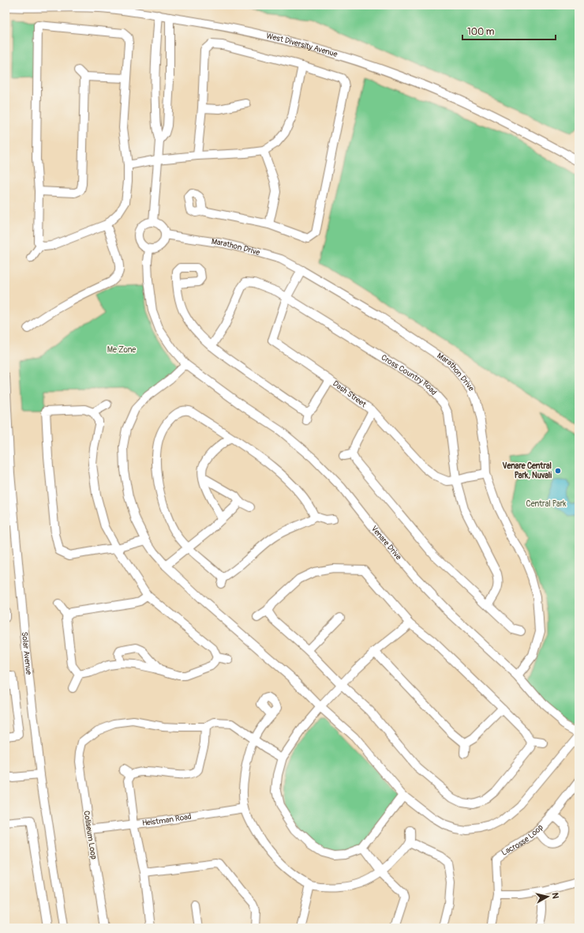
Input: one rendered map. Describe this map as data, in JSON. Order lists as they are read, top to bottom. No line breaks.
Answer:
{"streets":{"street":["West Diversity Avenue","Marathon Drive","Cross Country Road","Dash Street","Venare Drive","Solar Avenue","Heistman Road","Coliseum Loop","Lacrosse Loop"]},"crossings":[["Marathon Drive","Dash Street"],["Marathon Drive","Venare Drive"],["Cross Country Road","Dash Street"],["Heistman Road","Coliseum Loop"]],"parks":["Me Zone","Central Park"],"places":["Venare Central Park, Nuvali"],"scale_bar":"100 m","north":"right"}
